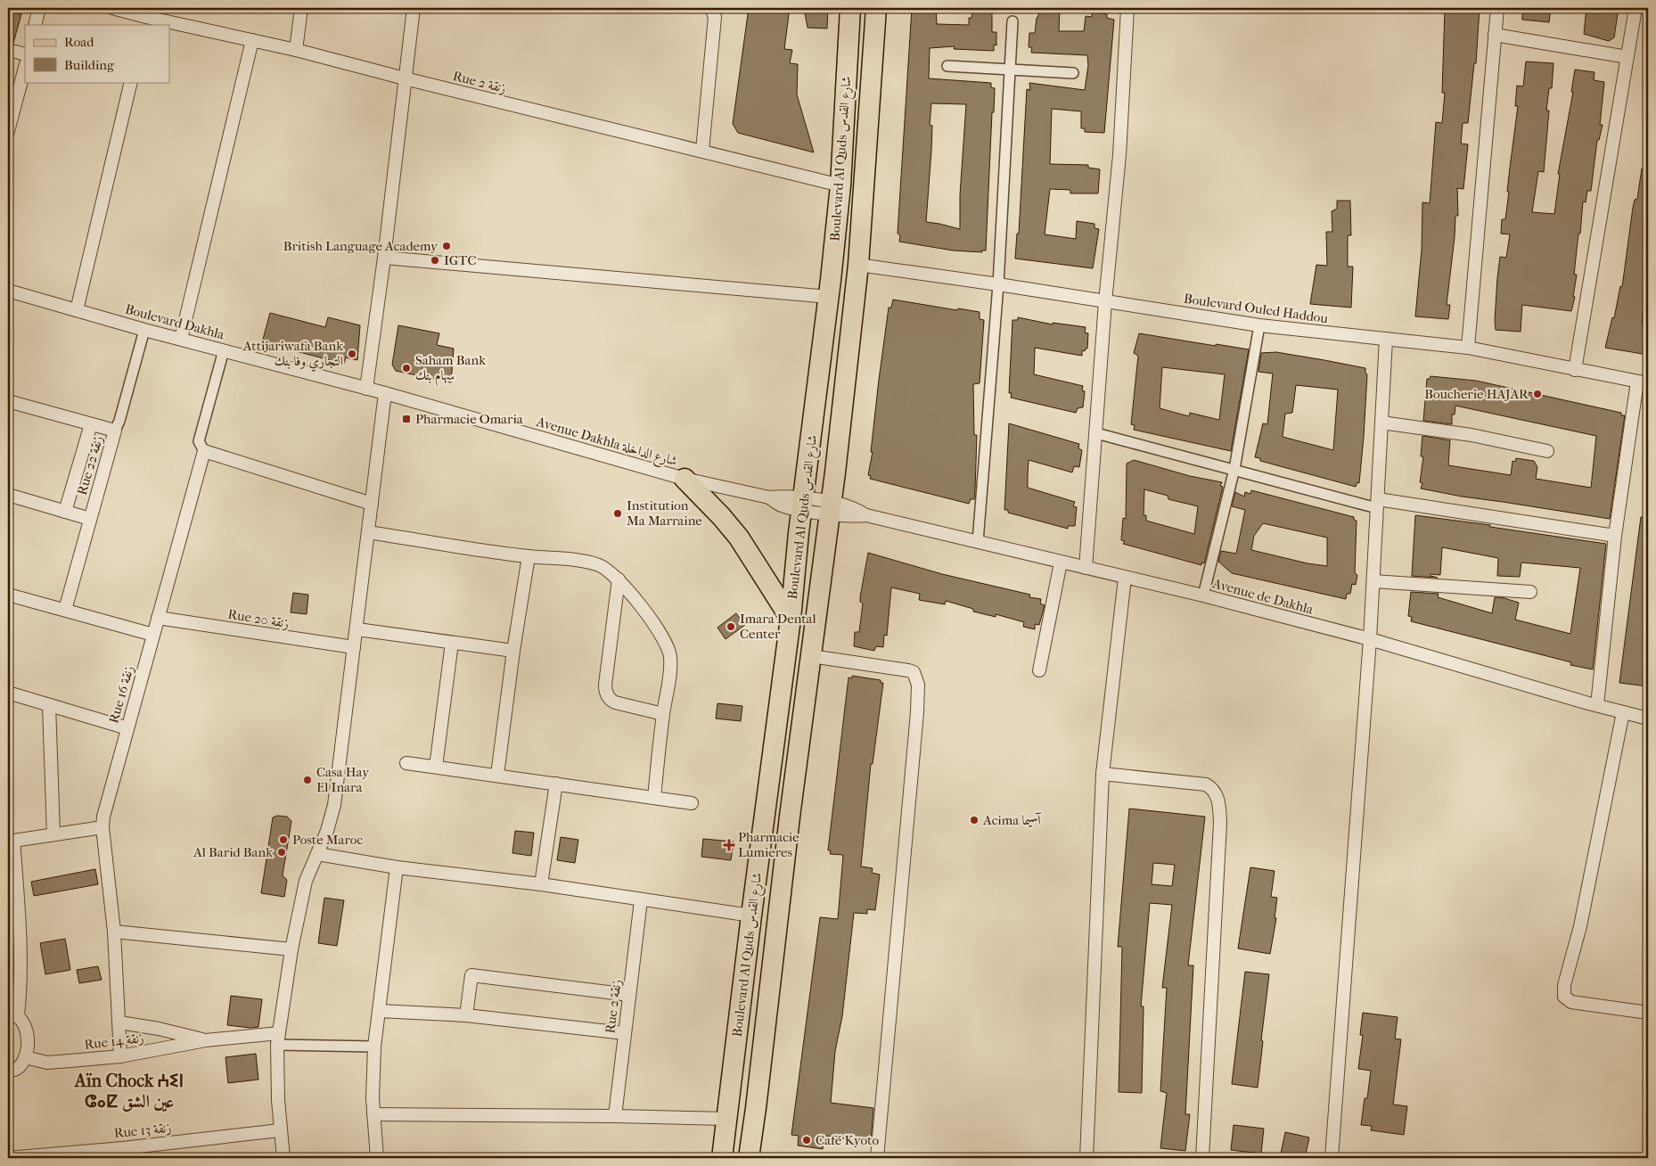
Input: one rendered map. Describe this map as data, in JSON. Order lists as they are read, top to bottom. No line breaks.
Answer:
{"streets":{"main road":["Boulevard Al Quds شارع القدس"],"street":["Rue 2 زنقة","Boulevard Ouled Haddou","Boulevard Dakhla","Avenue Dakhla شارع الداخلة","Rue 22 زنقة","Avenue de Dakhla","Rue 20 زنقة","Rue 16 زنقة","Rue 14 زنقة","Rue 13 زنقة"]},"crossings":[["Rue 2 زنقة","Boulevard Al Quds شارع القدس"],["Boulevard Al Quds شارع القدس","Boulevard Ouled Haddou"],["Boulevard Al Quds شارع القدس","Avenue Dakhla شارع الداخلة"],["Boulevard Al Quds شارع القدس","Avenue de Dakhla"],["Boulevard Dakhla","Avenue Dakhla شارع الداخلة"],["Boulevard Dakhla","Rue 22 زنقة"],["Boulevard Dakhla","Rue 16 زنقة"],["Avenue Dakhla شارع الداخلة","Avenue de Dakhla"],["Rue 20 زنقة","Rue 16 زنقة"],["Rue 16 زنقة","Rue 14 زنقة"]],"districts":["Aïn Chock ⵄⵉⵏ ⵛⴰⵇ عين الشق"],"places":{"other":["British Language Academy","IGTC","Attijariwafa Bank التجاري وفا بنك","Saham Bank سهام بنك","Boucherie HAJAR","Institution Ma Marraine","Imara Dental Center","Casa Hay El Inara","Acima آسيما","Poste Maroc","Al Barid Bank","Café Kyoto"],"transit":["Pharmacie Omaria"],"health":["Pharmacie Lumieres"]},"legend":["Road","Building"]}
